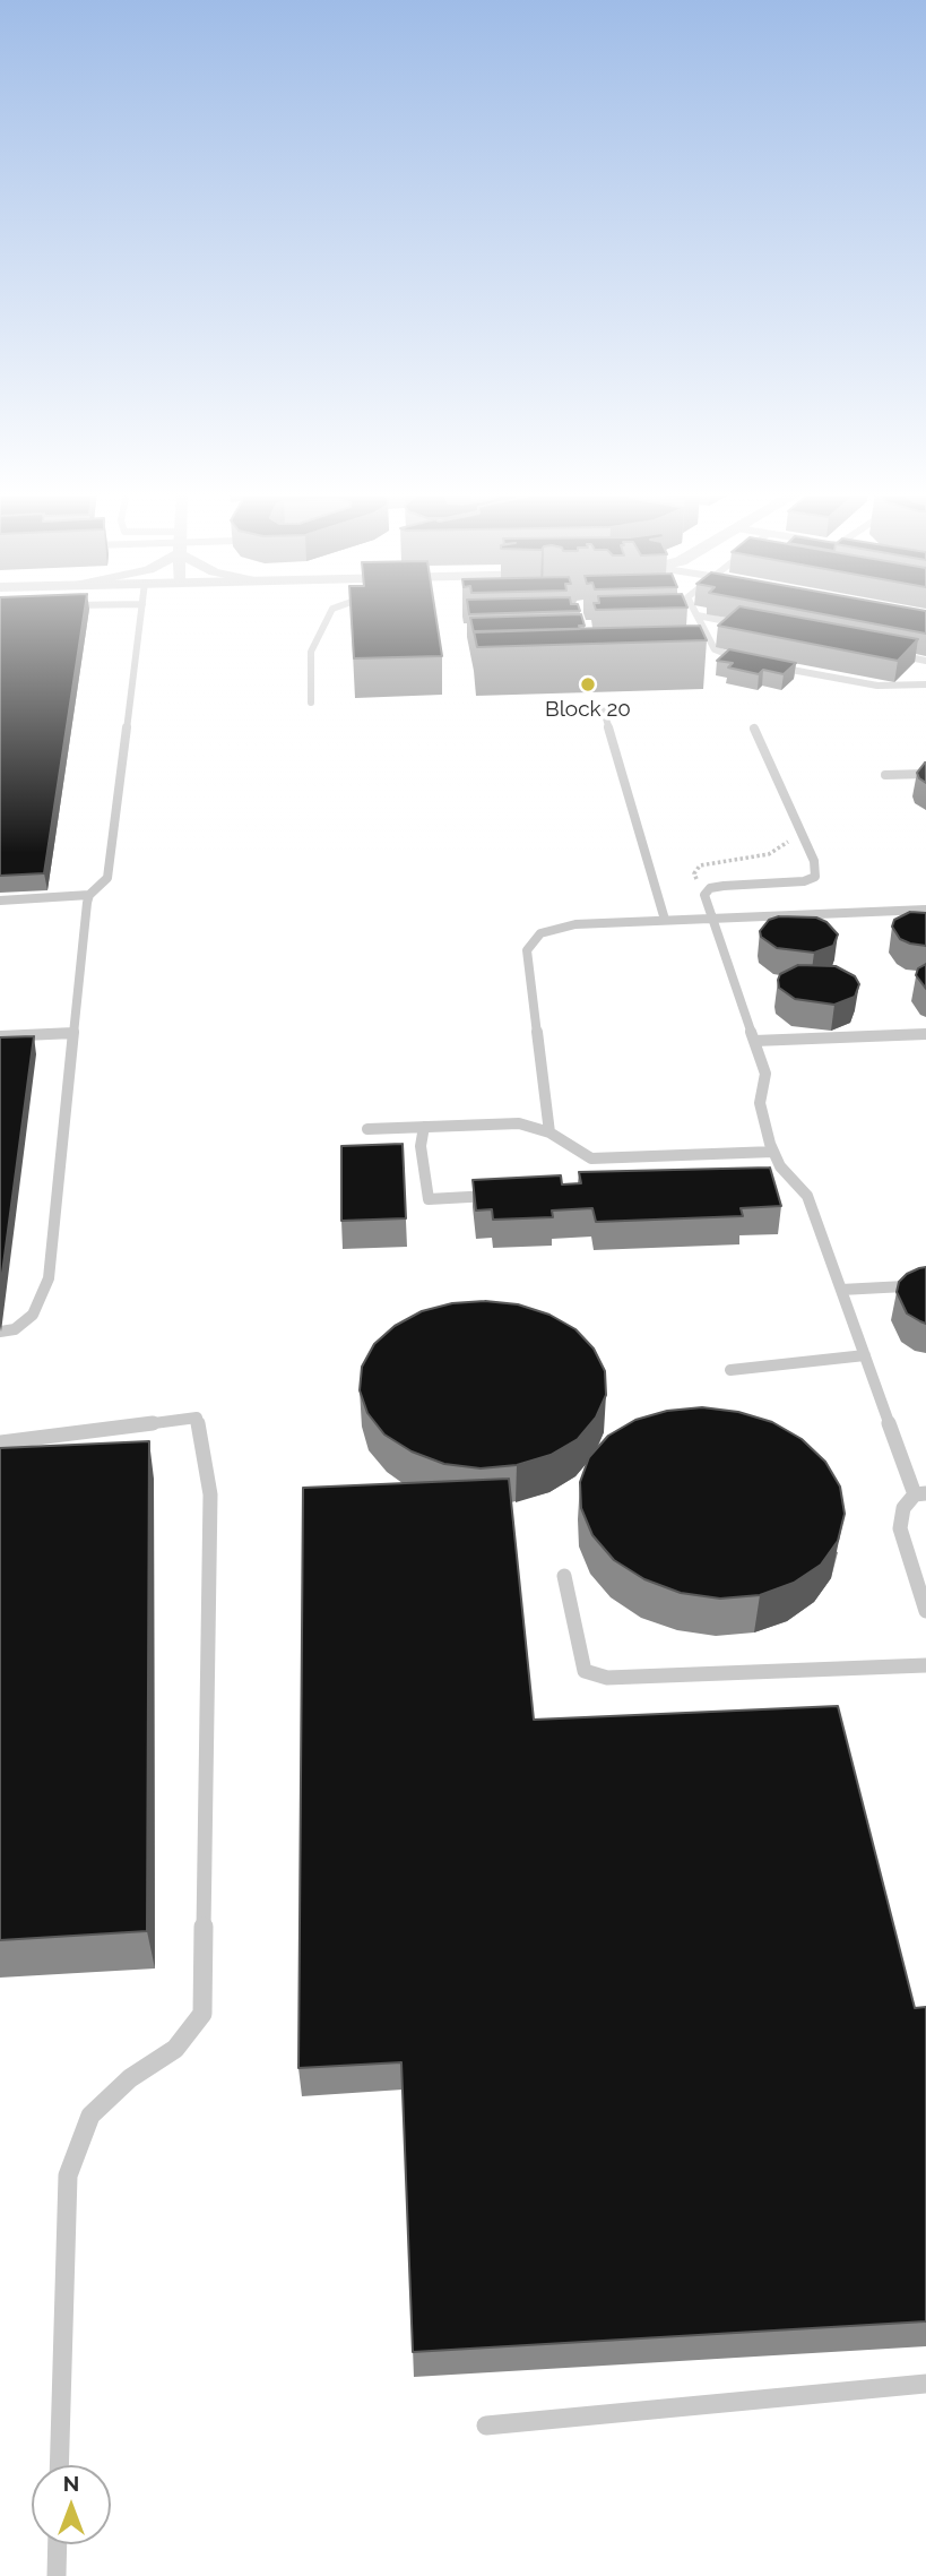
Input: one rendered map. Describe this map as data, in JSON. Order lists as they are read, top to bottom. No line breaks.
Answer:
{"places":["Block 20"],"north":"top"}
